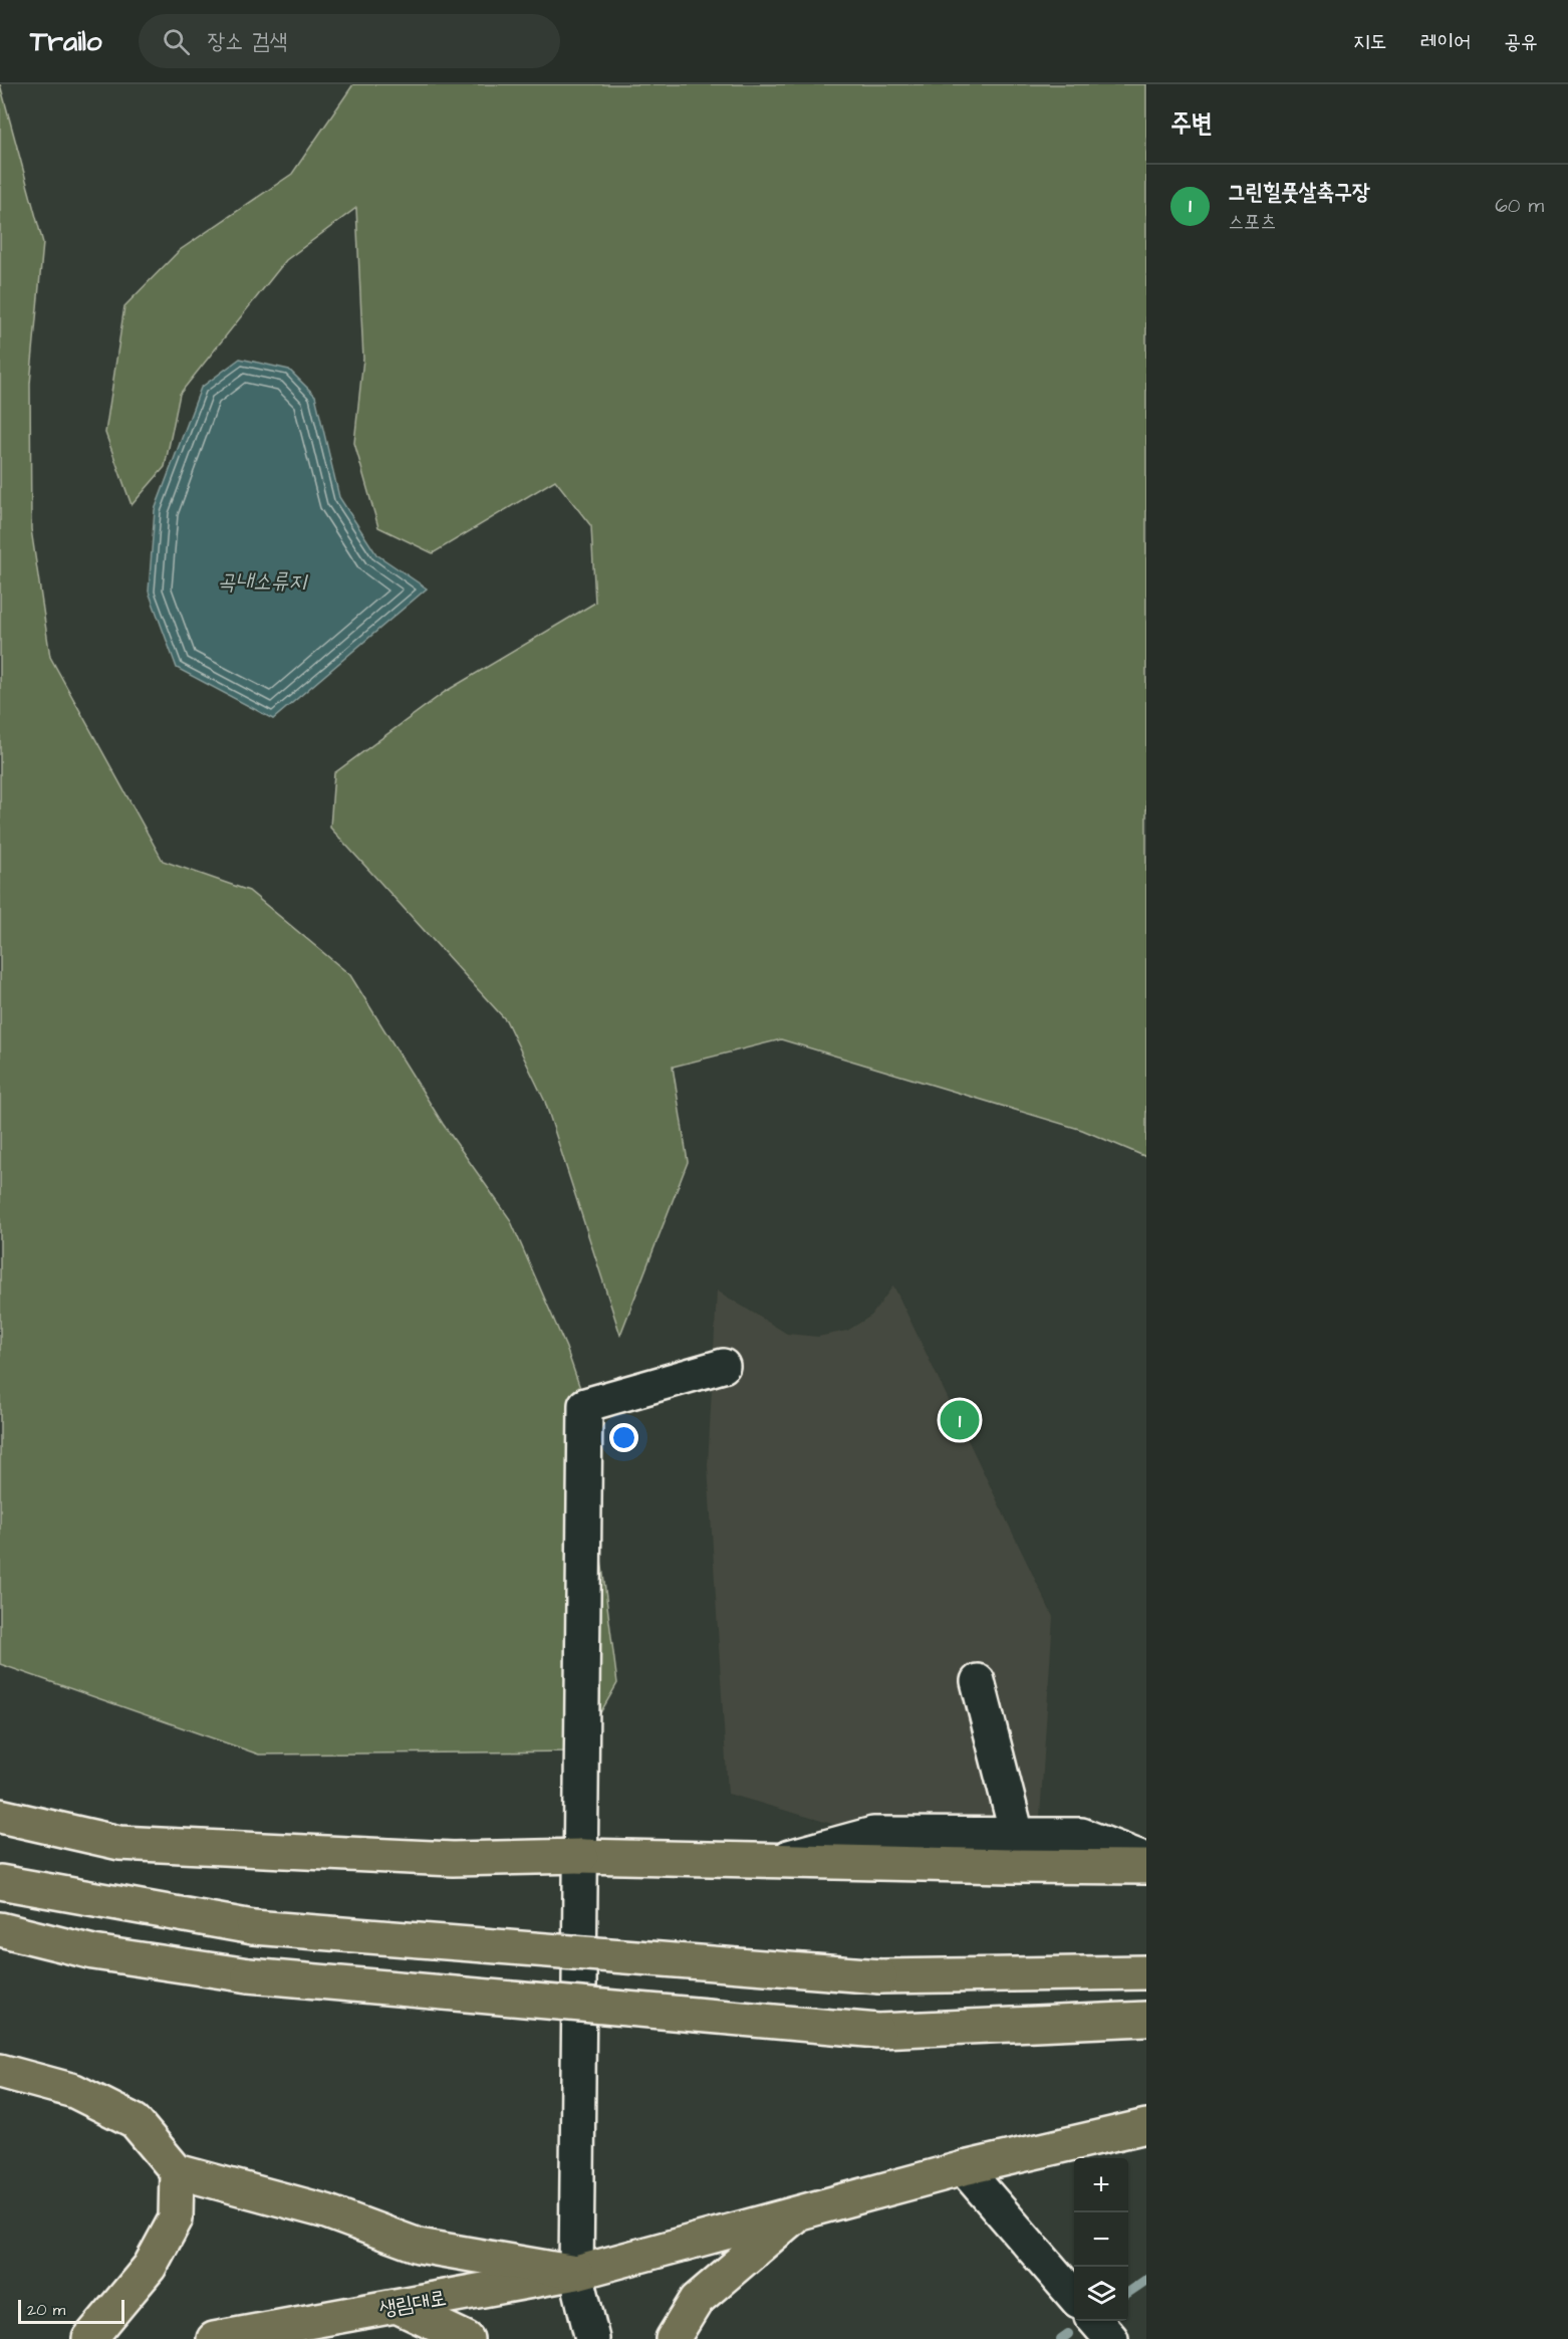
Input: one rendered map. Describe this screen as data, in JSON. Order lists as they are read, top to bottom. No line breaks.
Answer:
{"streets":{"main road":["생림대로"]},"water":["곡내소류지"],"scale_bar":"20 m","page":{"header":"Trailo","search":"장소 검색","nav":["지도","레이어","공유"],"heading":"주변","list":[{"mark":"1","name":"그린힐풋살축구장","note":"스포츠","value":"60 m"}],"pins":"1","map_buttons":["+","−"],"scale":"20 m"}}
